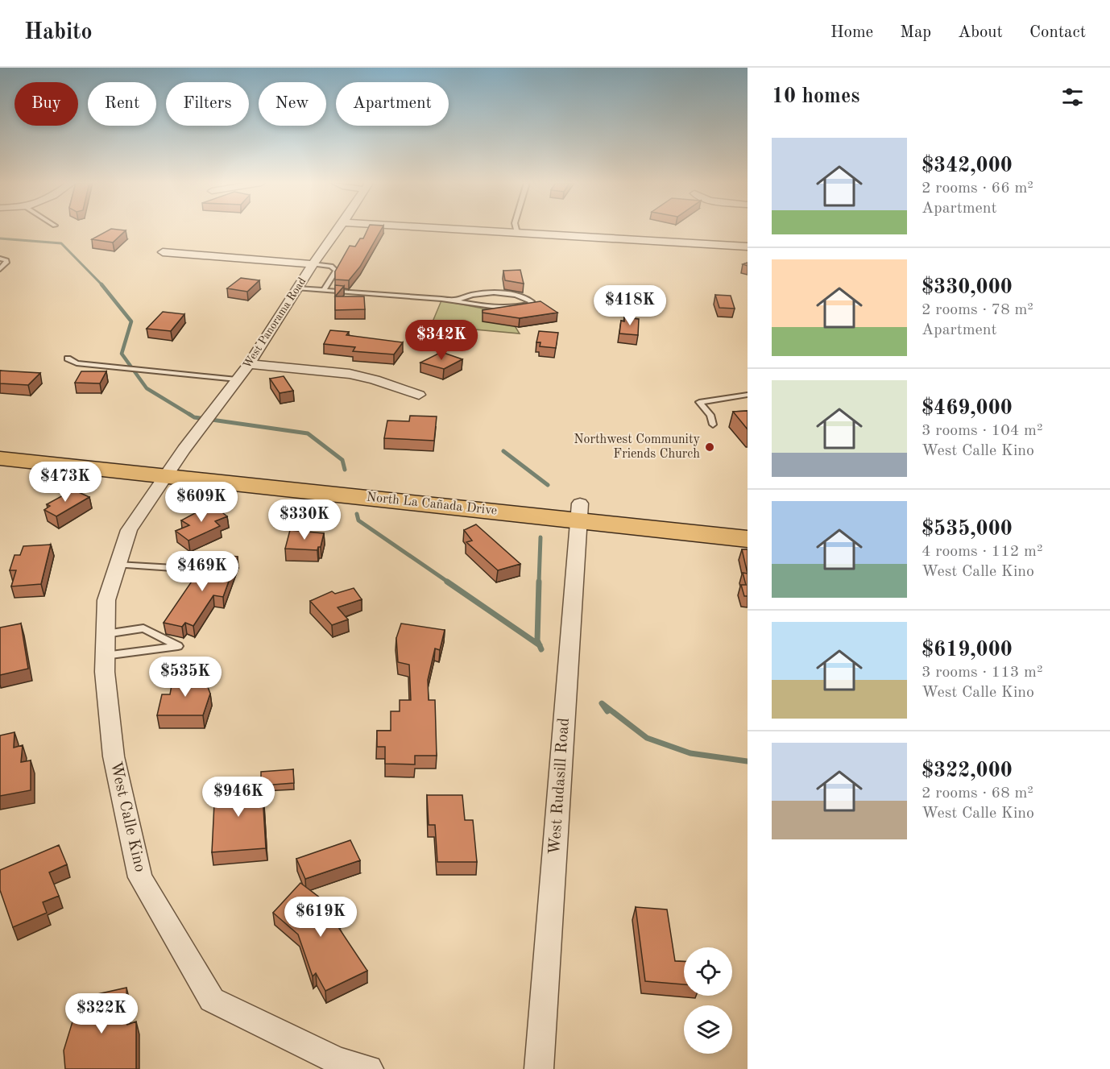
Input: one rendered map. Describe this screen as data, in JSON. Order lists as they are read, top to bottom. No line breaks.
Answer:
{"streets":{"main road":["North La Cañada Drive"],"street":["West Panorama Road","West Rudasill Road","West Calle Kino"]},"crossings":[["West Panorama Road","North La Cañada Drive"],["West Panorama Road","West Calle Kino"],["North La Cañada Drive","West Rudasill Road"],["North La Cañada Drive","West Calle Kino"]],"places":["Northwest Community Friends Church"],"page":{"header":"Habito","nav":["Home","Map","About","Contact"],"heading":"10 homes","chip":["Buy","Rent","Filters","New","Apartment"],"list":[{"name":"$342,000","note":"2 rooms · 66 m² · Apartment"},{"name":"$330,000","note":"2 rooms · 78 m² · Apartment"},{"name":"$469,000","note":"3 rooms · 104 m² · West Calle Kino"},{"name":"$535,000","note":"4 rooms · 112 m² · West Calle Kino"},{"name":"$619,000","note":"3 rooms · 113 m² · West Calle Kino"},{"name":"$322,000","note":"2 rooms · 68 m² · West Calle Kino"}],"price":["$418K","$342K","$473K","$609K","$330K","$469K","$535K","$946K","$619K","$322K"]}}
